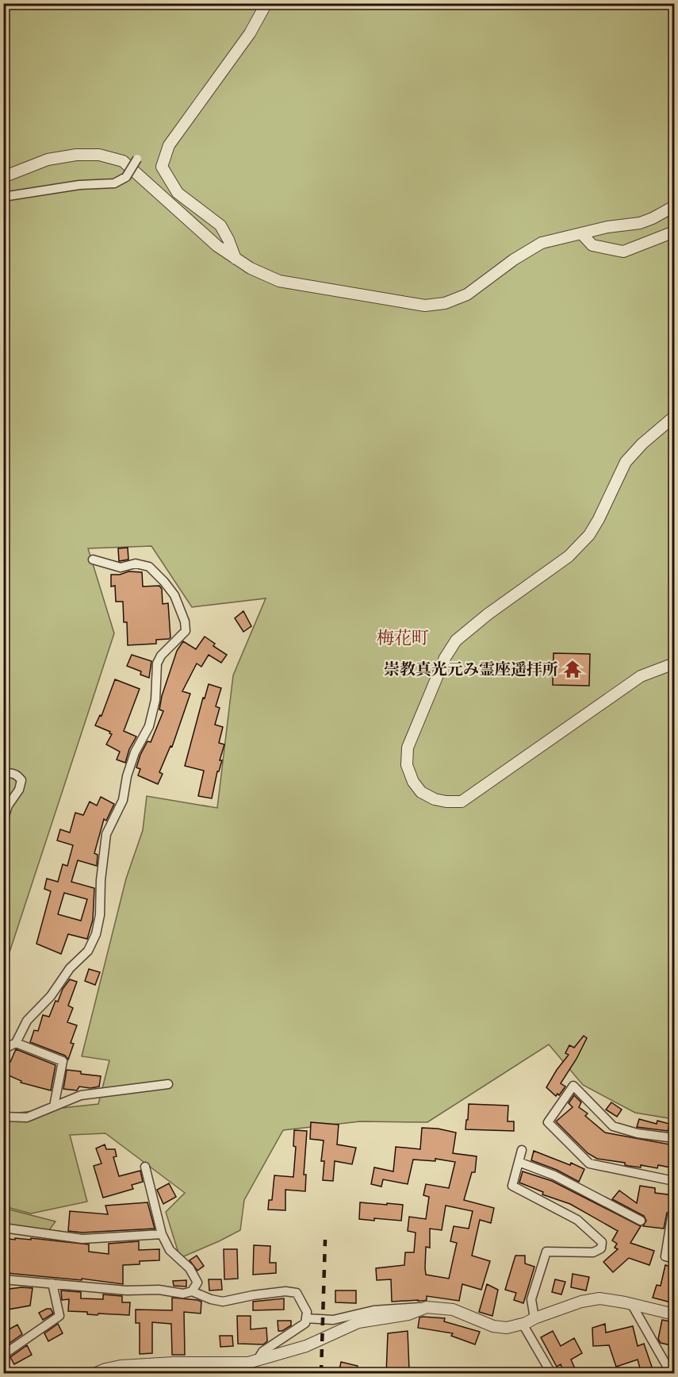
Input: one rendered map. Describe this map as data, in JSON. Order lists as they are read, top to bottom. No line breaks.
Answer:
{"districts":["梅花町"],"places":{"temple":["崇教真光元み霊座遥拝所"]}}
